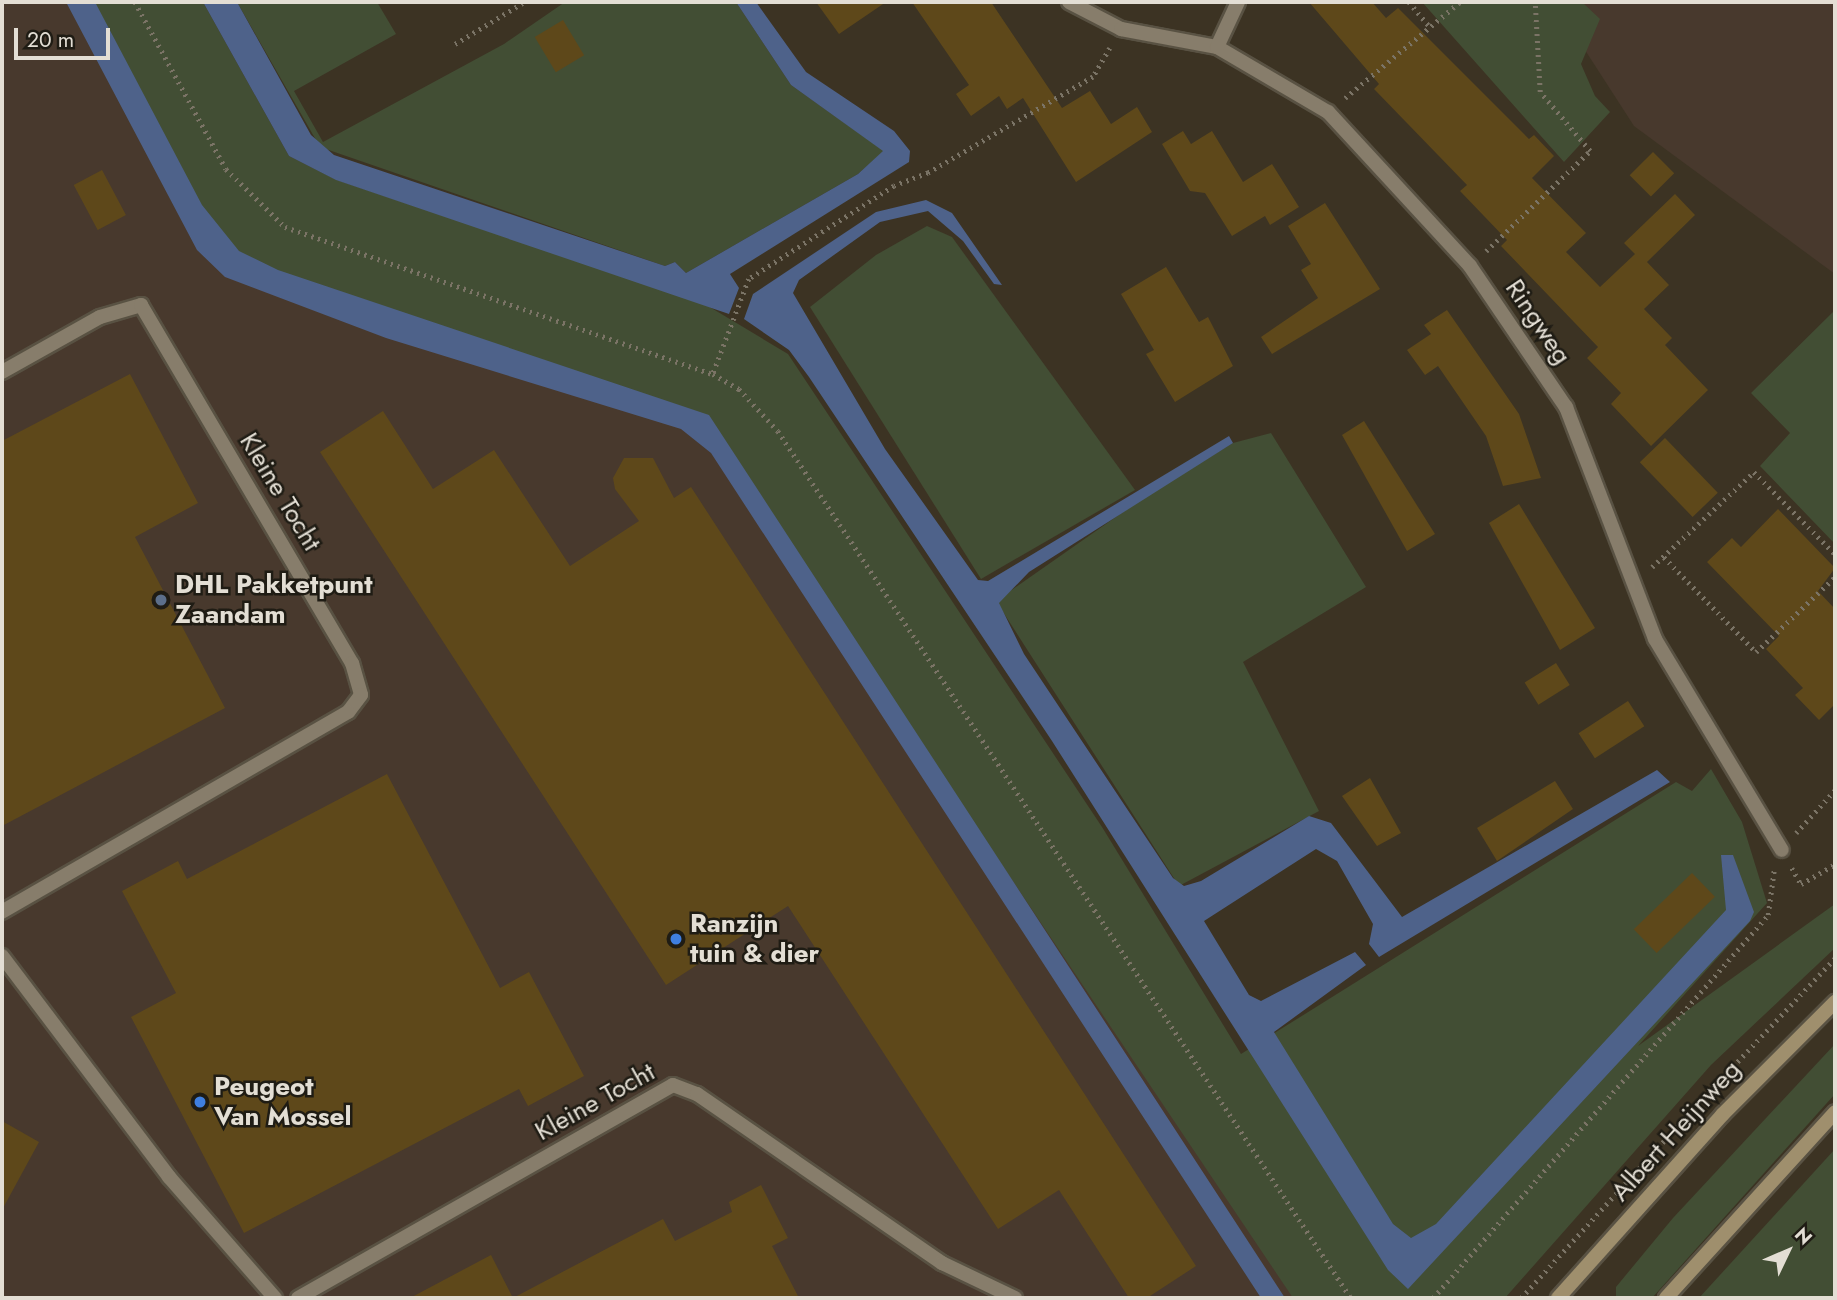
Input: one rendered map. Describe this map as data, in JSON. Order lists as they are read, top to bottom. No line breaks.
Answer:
{"streets":{"main road":["Albert Heijnweg"],"street":["Ringweg","Kleine Tocht"]},"places":["DHL Pakketpunt Zaandam","Ranzijn tuin & dier","Peugeot Van Mossel"],"scale_bar":"20 m","north":"top right"}
